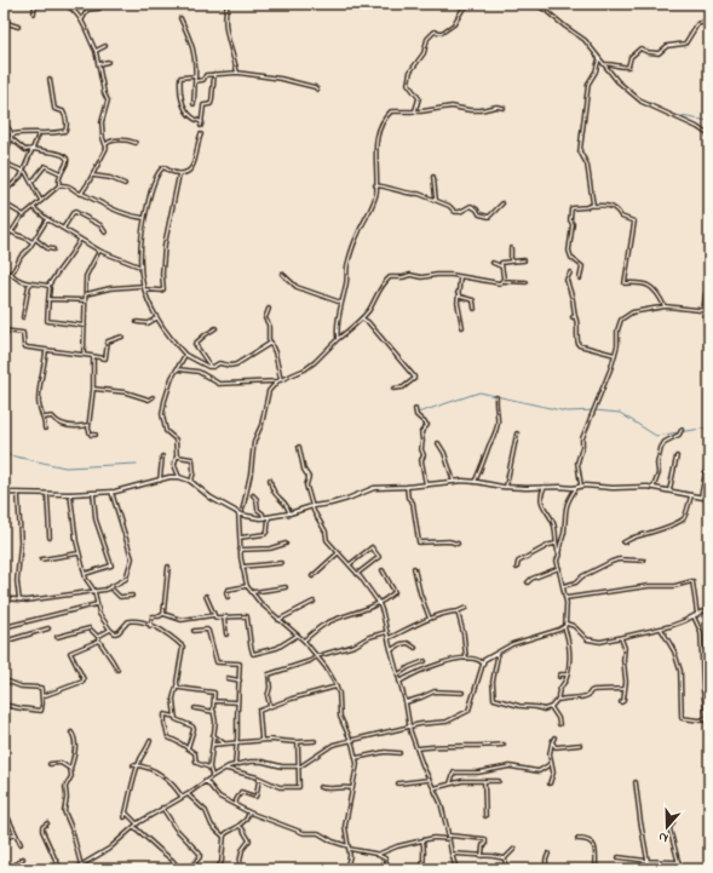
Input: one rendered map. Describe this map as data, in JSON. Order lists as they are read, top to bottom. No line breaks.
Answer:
{"north":"bottom"}
